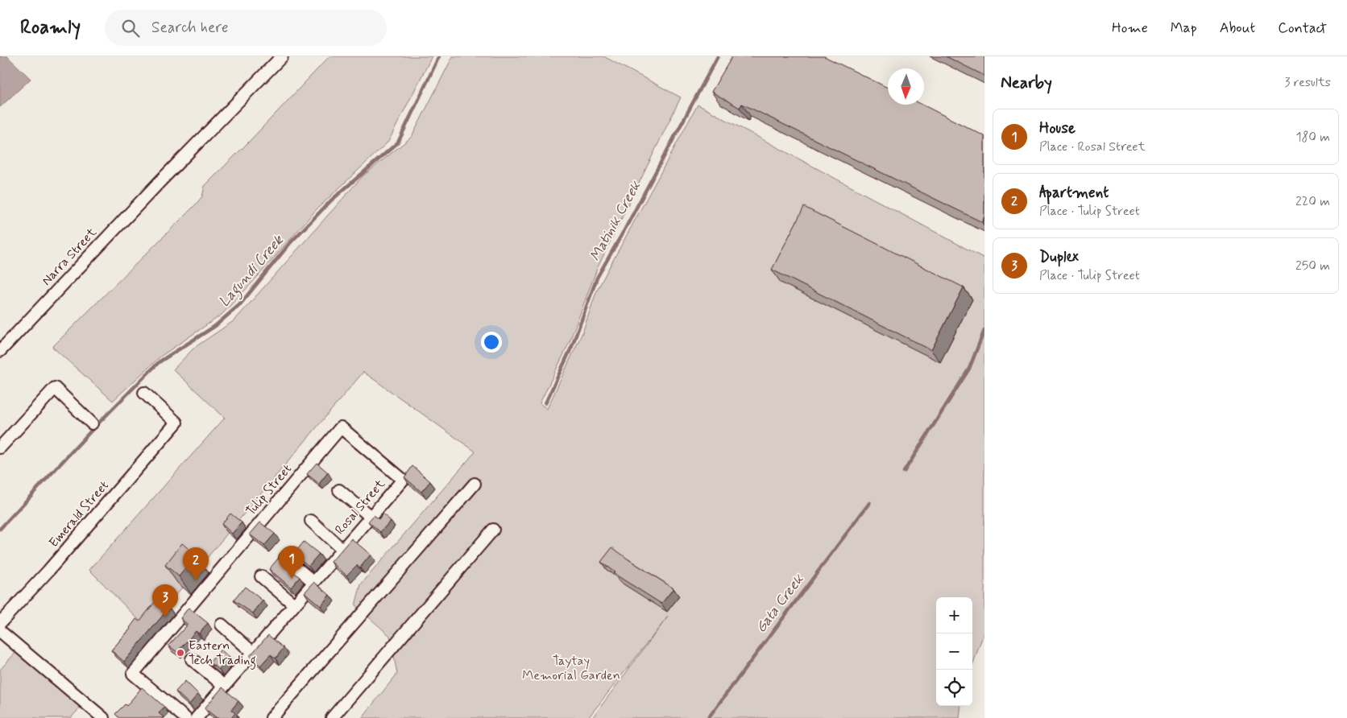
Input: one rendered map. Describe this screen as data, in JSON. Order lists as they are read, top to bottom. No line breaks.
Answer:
{"streets":{"street":["Narra Street","Tulip Street","Rosal Street","Emerald Street"]},"crossings":[["Tulip Street","Rosal Street"]],"water":["Matinik Creek","Lagundi Creek","Gata Creek"],"parks":["Taytay Memorial Garden"],"places":["Eastern Tech Trading"],"north":"bottom","page":{"header":"Roamly","search":"Search here","nav":["Home","Map","About","Contact"],"heading":["Nearby","3 results"],"list":[{"mark":"1","name":"House","note":"Place · Rosal Street","value":"180 m"},{"mark":"2","name":"Apartment","note":"Place · Tulip Street","value":"220 m"},{"mark":"3","name":"Duplex","note":"Place · Tulip Street","value":"250 m"}],"pins":["1","2","3"],"map_buttons":["+","−"]}}
